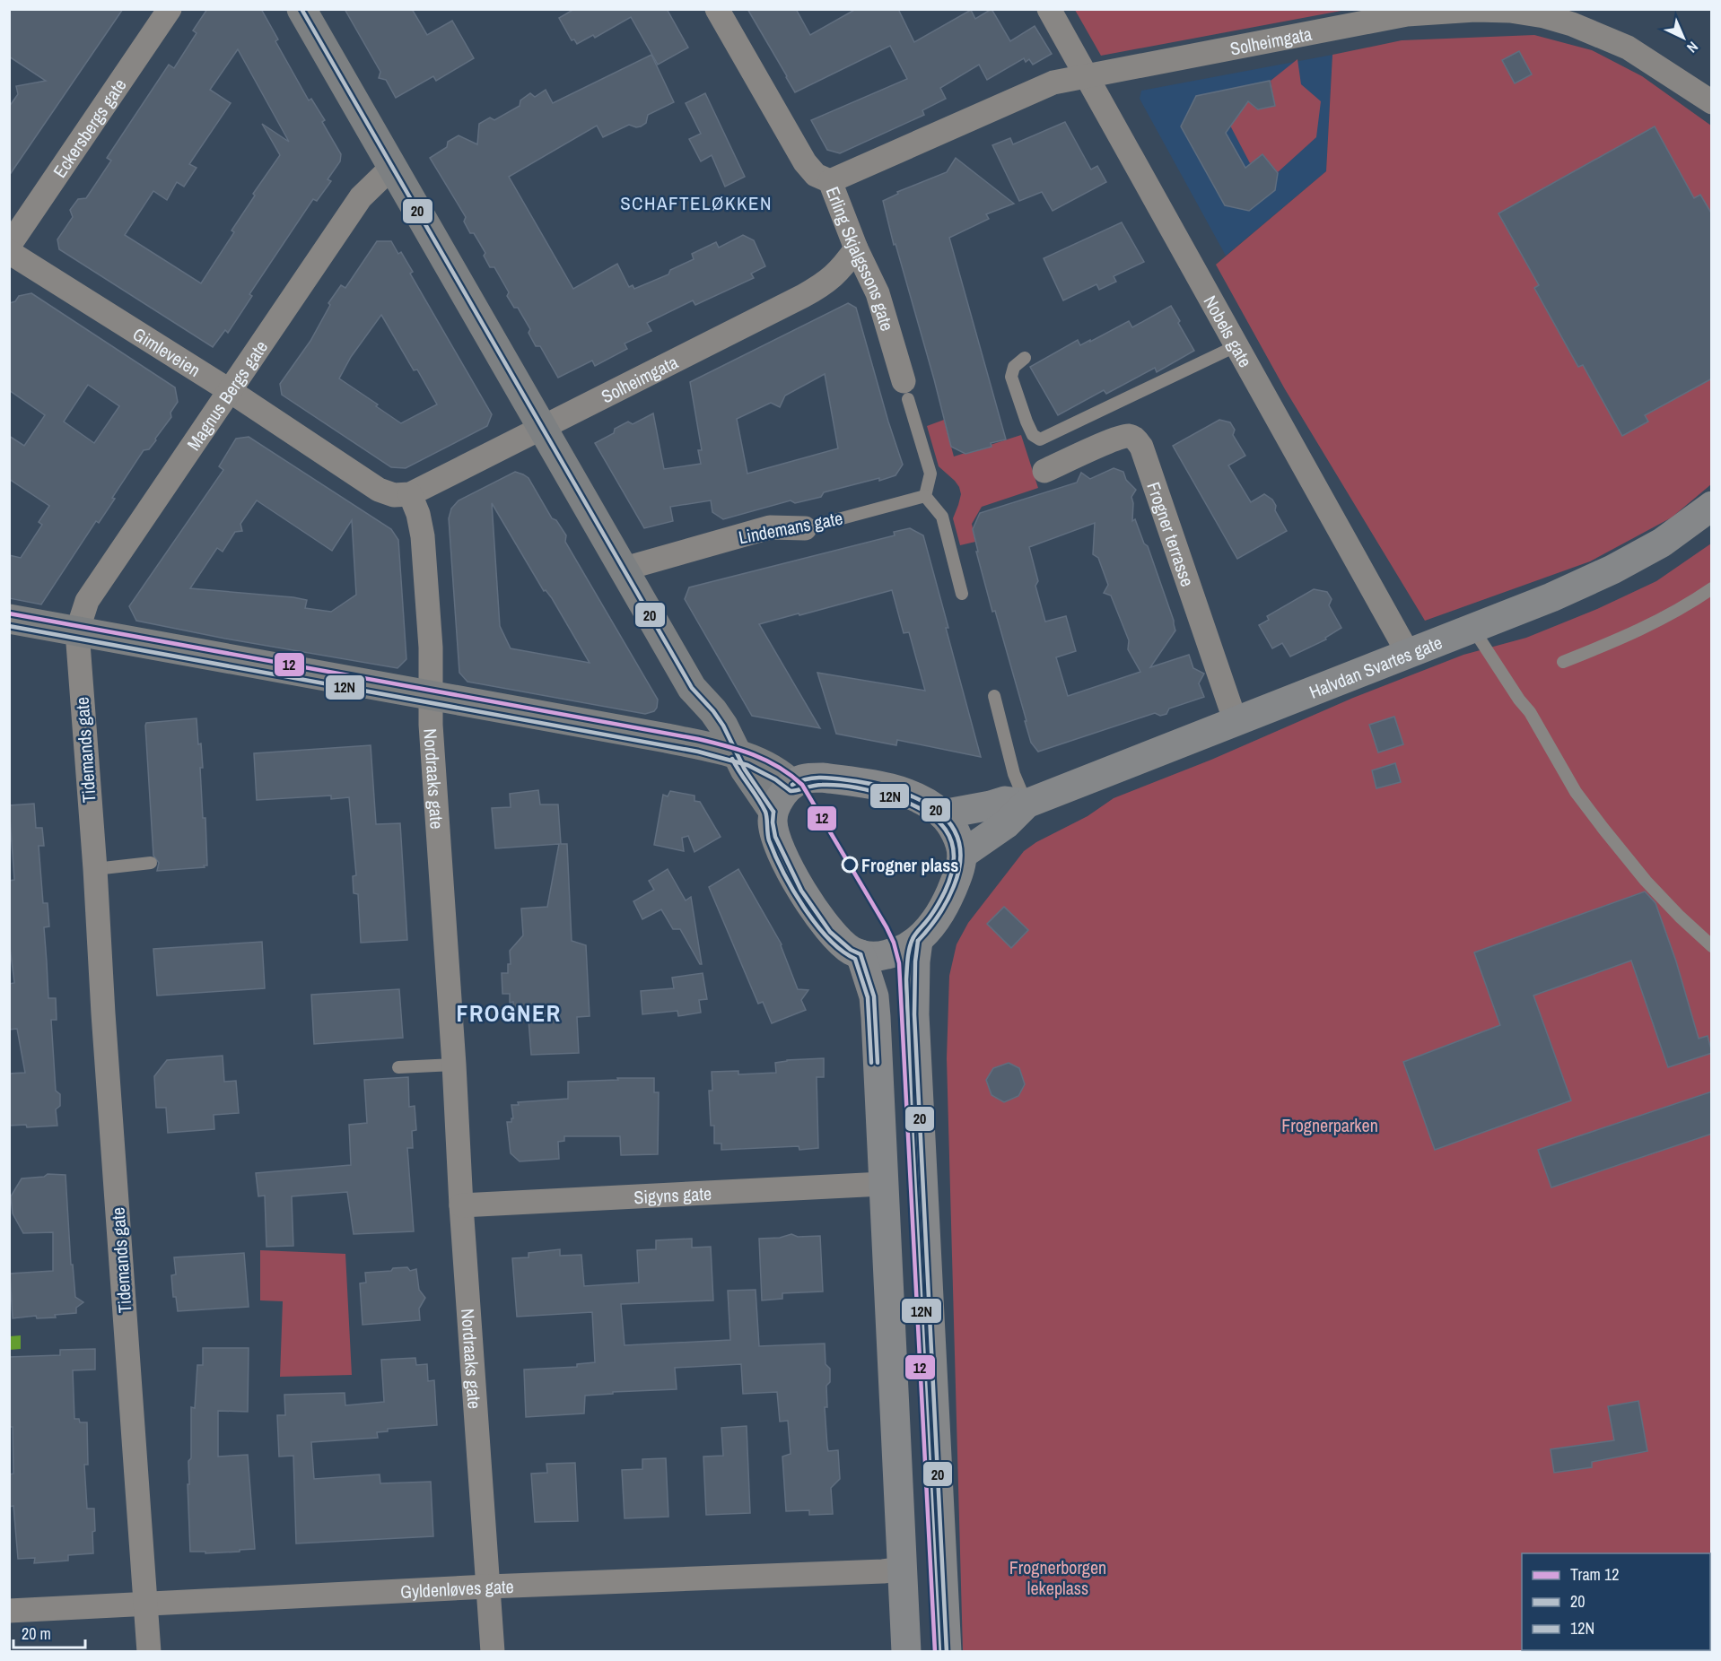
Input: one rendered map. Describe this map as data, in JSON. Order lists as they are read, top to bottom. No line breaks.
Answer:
{"streets":{"main road":["Halvdan Svartes gate"],"street":["Solheimgata","Eckersbergs gate","Erling Skjalgssons gate","Nobels gate","Gimleveien","Magnus Bergs gate","Lindemans gate","Frogner terrasse","Tidemands gate","Nordraaks gate","Sigyns gate","Gyldenløves gate"]},"crossings":[["Solheimgata","Erling Skjalgssons gate"],["Solheimgata","Nobels gate"],["Solheimgata","Gimleveien"],["Solheimgata","Nordraaks gate"],["Nobels gate","Halvdan Svartes gate"],["Gimleveien","Magnus Bergs gate"],["Gimleveien","Nordraaks gate"],["Magnus Bergs gate","Tidemands gate"],["Frogner terrasse","Halvdan Svartes gate"],["Tidemands gate","Gyldenløves gate"],["Nordraaks gate","Sigyns gate"],["Nordraaks gate","Gyldenløves gate"]],"districts":["SCHAFTELØKKEN","FROGNER"],"parks":["Frognerparken","Frognerborgen lekeplass"],"places":["Frogner plass"],"lines":["transit line 20","tram line 12","transit line 12N"],"legend":["Tram 12","20","12N"],"scale_bar":"20 m","north":"bottom right"}
